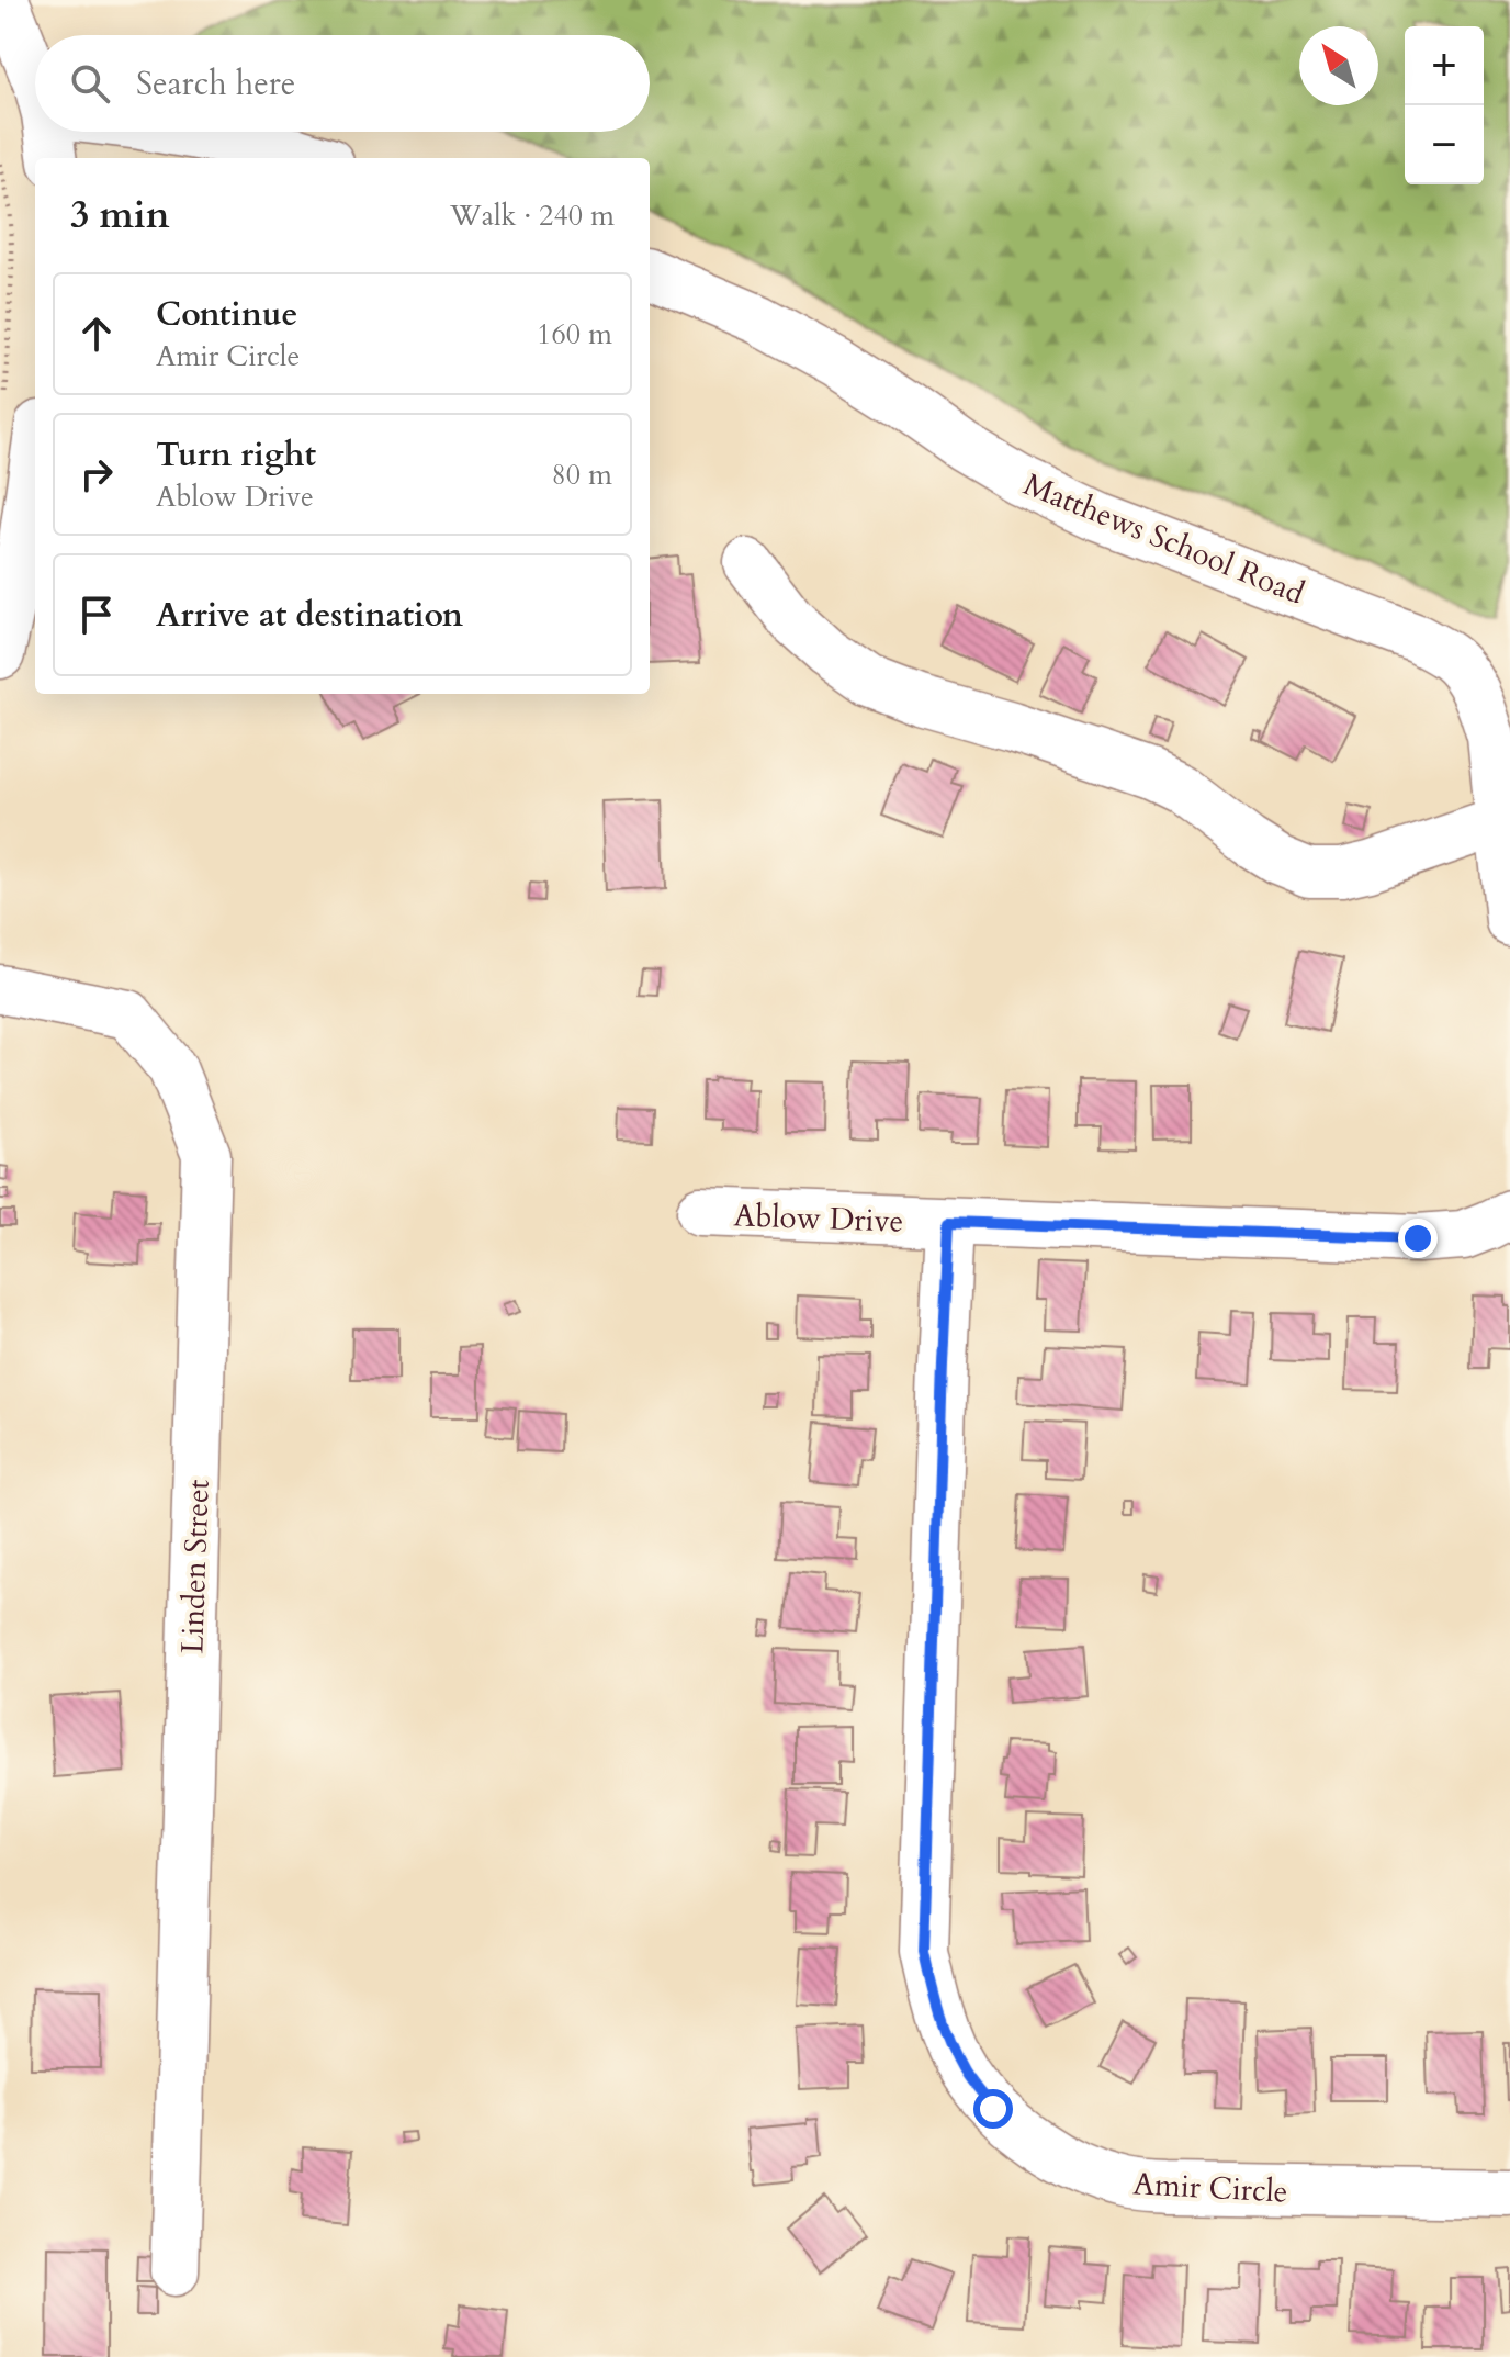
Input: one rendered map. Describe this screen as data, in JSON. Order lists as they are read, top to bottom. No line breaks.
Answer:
{"streets":{"street":["Matthews School Road","Ablow Drive","Linden Street","Amir Circle"]},"crossings":[["Ablow Drive","Amir Circle"]],"north":"top left","page":{"map_buttons":["+","−"],"search":"Search here","heading":["3 min","Walk · 240 m"],"list":[["Continue","Amir Circle","160 m"],["Turn right","Ablow Drive","80 m"],"Arrive at destination"]}}
